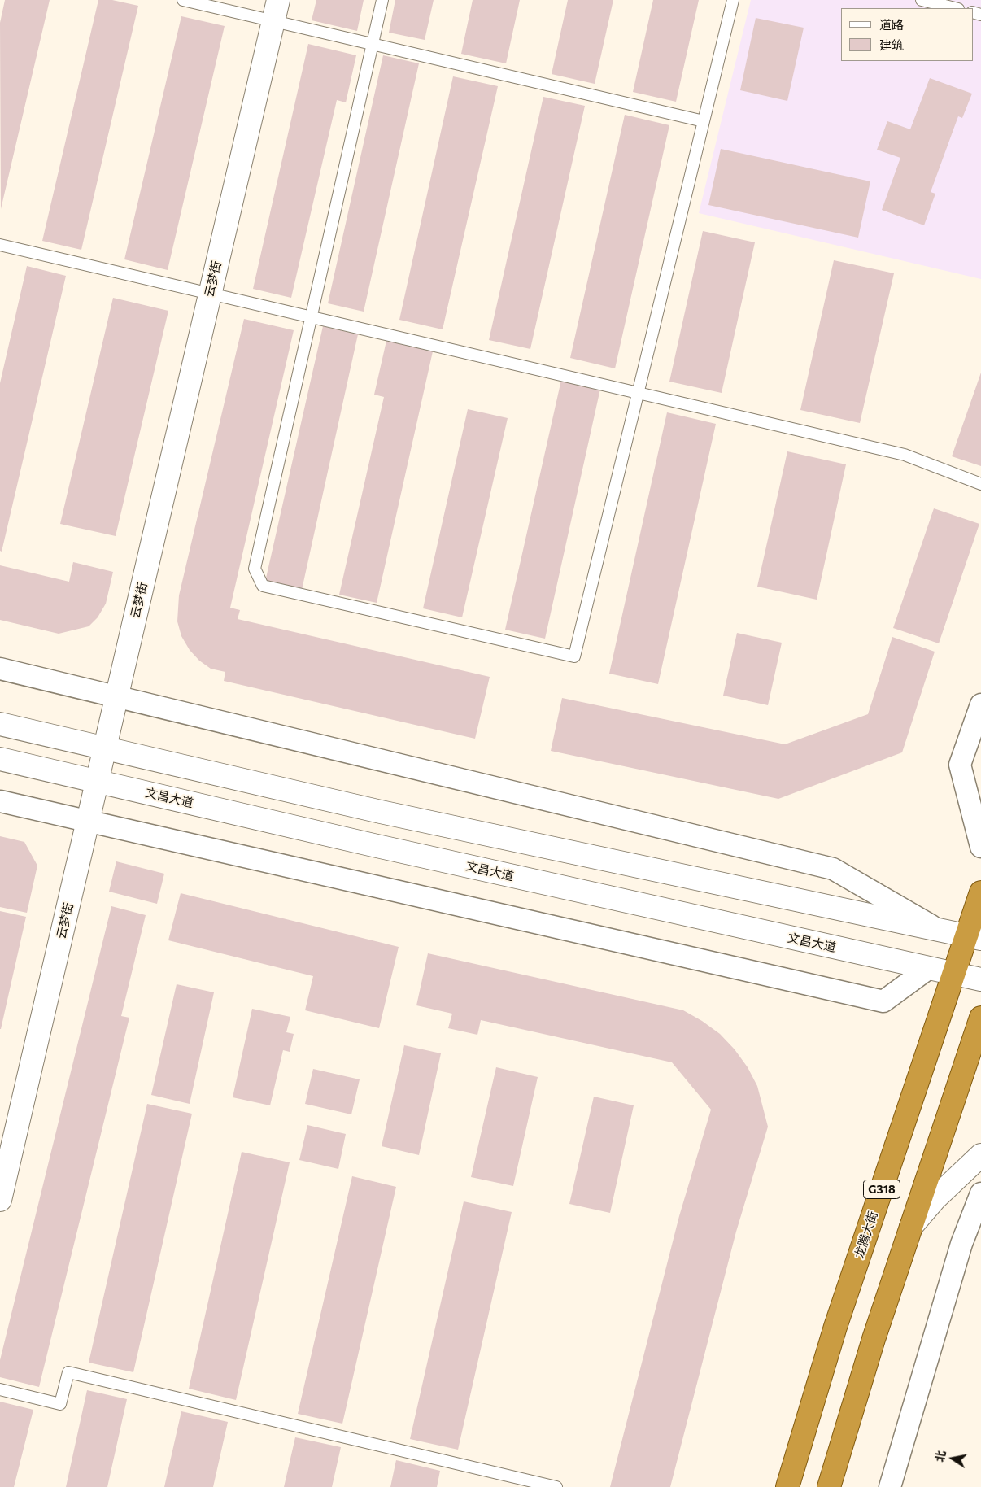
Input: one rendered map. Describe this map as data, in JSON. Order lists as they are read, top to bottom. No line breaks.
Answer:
{"streets":{"highway":["G318","龙腾大街"],"main road":["云梦街","文昌大道"]},"crossings":[["云梦街","文昌大道"],["文昌大道","龙腾大街"]],"legend":["道路","建筑"],"north":"left"}
